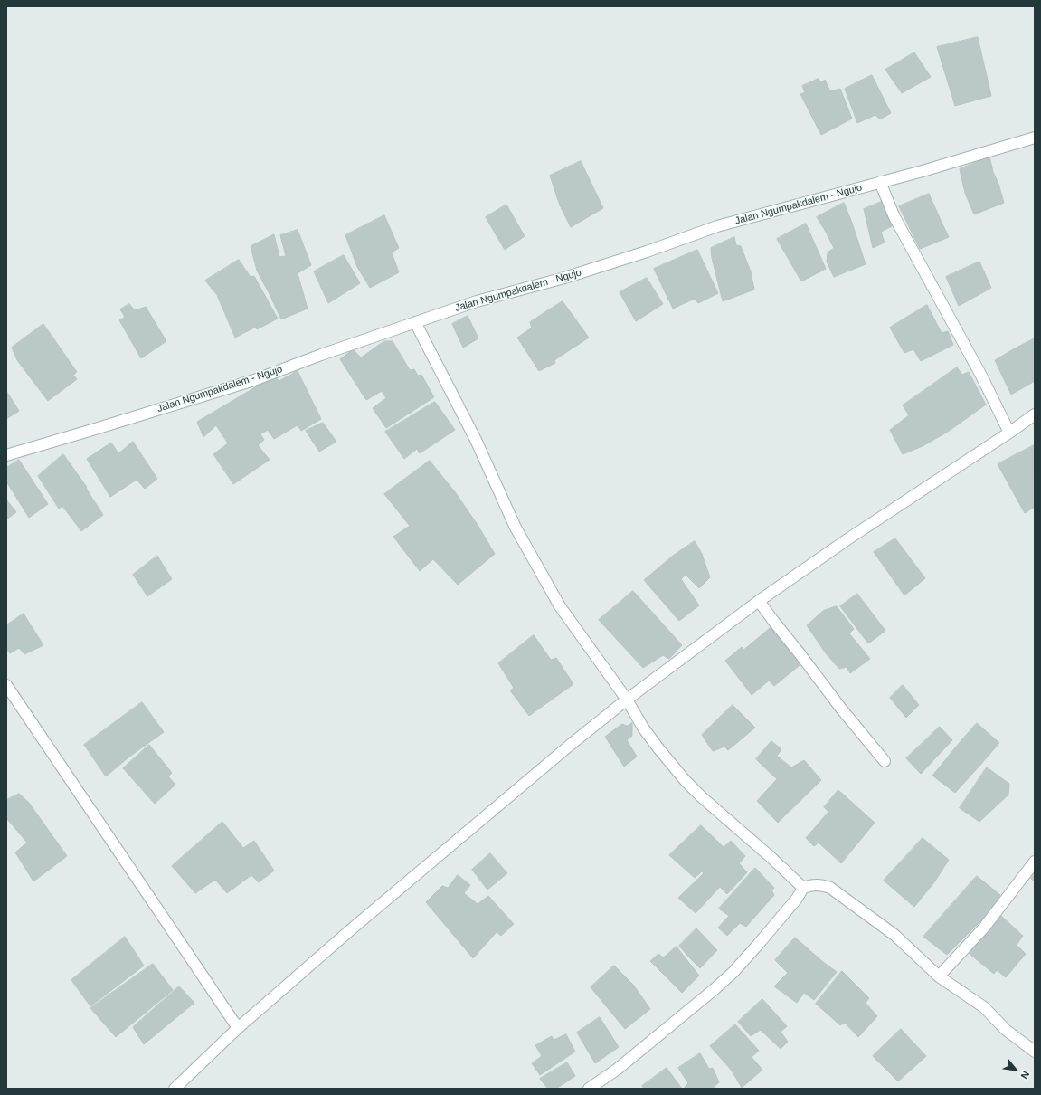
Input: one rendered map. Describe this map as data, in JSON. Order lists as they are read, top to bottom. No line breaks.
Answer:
{"streets":{"street":["Jalan Ngumpakdalem - Ngujo"]},"north":"bottom right"}
